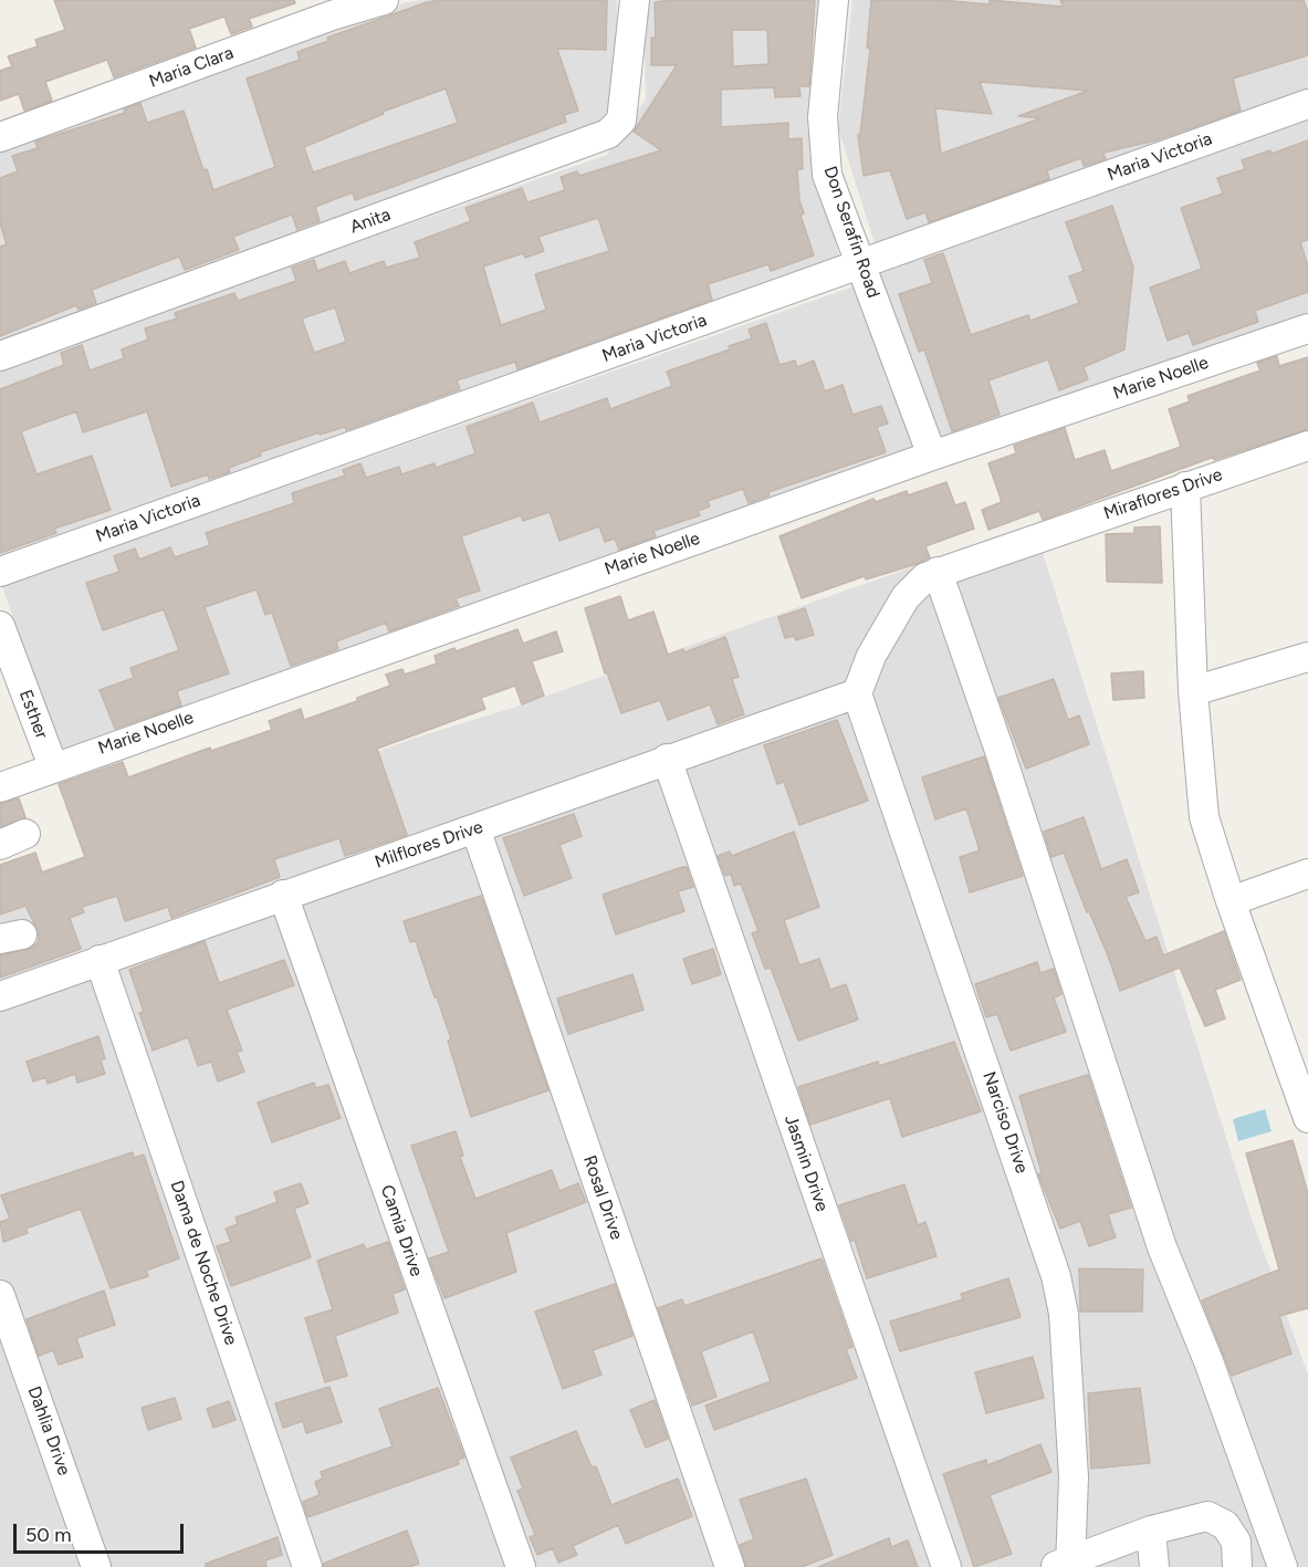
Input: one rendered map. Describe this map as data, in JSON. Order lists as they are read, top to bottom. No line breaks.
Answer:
{"streets":{"street":["Maria Clara","Maria Victoria","Anita","Don Serafin Road","Marie Noelle","Miraflores Drive","Esther","Milflores Drive","Narciso Drive","Jasmin Drive","Rosal Drive","Camia Drive","Dama de Noche Drive","Dahlia Drive"]},"crossings":[["Maria Victoria","Don Serafin Road"],["Don Serafin Road","Marie Noelle"],["Marie Noelle","Esther"],["Miraflores Drive","Milflores Drive"],["Miraflores Drive","Narciso Drive"],["Milflores Drive","Narciso Drive"],["Milflores Drive","Jasmin Drive"],["Milflores Drive","Rosal Drive"],["Milflores Drive","Camia Drive"],["Milflores Drive","Dama de Noche Drive"]],"scale_bar":"50 m"}
